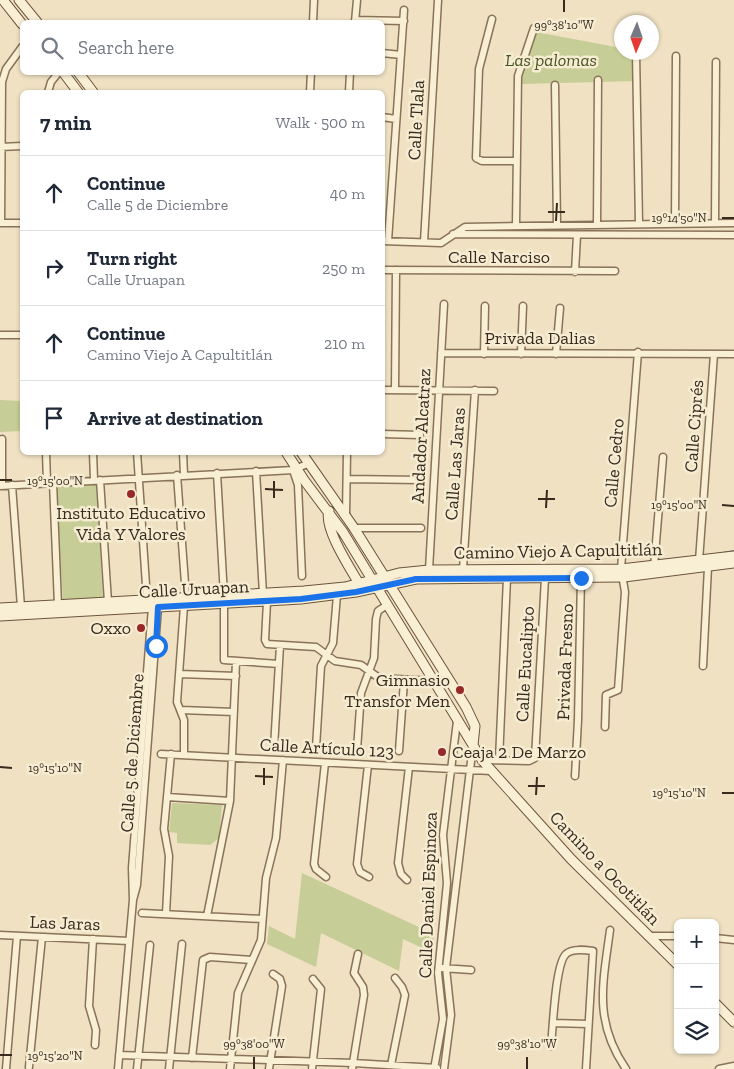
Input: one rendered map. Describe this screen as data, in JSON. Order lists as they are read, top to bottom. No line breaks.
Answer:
{"streets":{"main road":["Camino Viejo A Capultitlán","Calle Uruapan","Camino a Ocotitlán"],"street":["Calle Tlala","Calle Narciso","Privada Dalias","Calle Ciprés","Andador Alcatraz","Calle Cedro","Calle Las Jaras","Privada Fresno","Calle Eucalipto","Calle Artículo 123","Calle 5 de Diciembre","Calle Daniel Espinoza","Las Jaras"]},"crossings":[["Privada Dalias","Calle Ciprés"],["Privada Dalias","Andador Alcatraz"],["Privada Dalias","Calle Cedro"],["Calle Ciprés","Camino Viejo A Capultitlán"],["Andador Alcatraz","Camino Viejo A Capultitlán"],["Calle Cedro","Camino Viejo A Capultitlán"],["Calle Las Jaras","Camino Viejo A Capultitlán"],["Camino Viejo A Capultitlán","Calle Uruapan"],["Camino Viejo A Capultitlán","Privada Fresno"],["Camino Viejo A Capultitlán","Calle Eucalipto"],["Calle Uruapan","Calle 5 de Diciembre"],["Calle Uruapan","Camino a Ocotitlán"],["Calle Eucalipto","Camino a Ocotitlán"],["Calle Artículo 123","Camino a Ocotitlán"],["Calle Artículo 123","Calle Daniel Espinoza"],["Calle 5 de Diciembre","Las Jaras"],["Camino a Ocotitlán","Calle Daniel Espinoza"]],"parks":["Las palomas"],"places":["Instituto Educativo Vida Y Valores","Oxxo","Gimnasio Transfor Men","Ceaja 2 De Marzo"],"north":"bottom","page":{"search":"Search here","heading":["7 min","Walk · 500 m"],"list":[["Continue","Calle 5 de Diciembre","40 m"],["Turn right","Calle Uruapan","250 m"],["Continue","Camino Viejo A Capultitlán","210 m"],"Arrive at destination"],"map_buttons":["+","−"]},"coordinates":["99°38'10\"W","19°14'50\"N","19°15'00\"N","19°15'10\"N","99°38'00\"W","19°15'20\"N"]}
